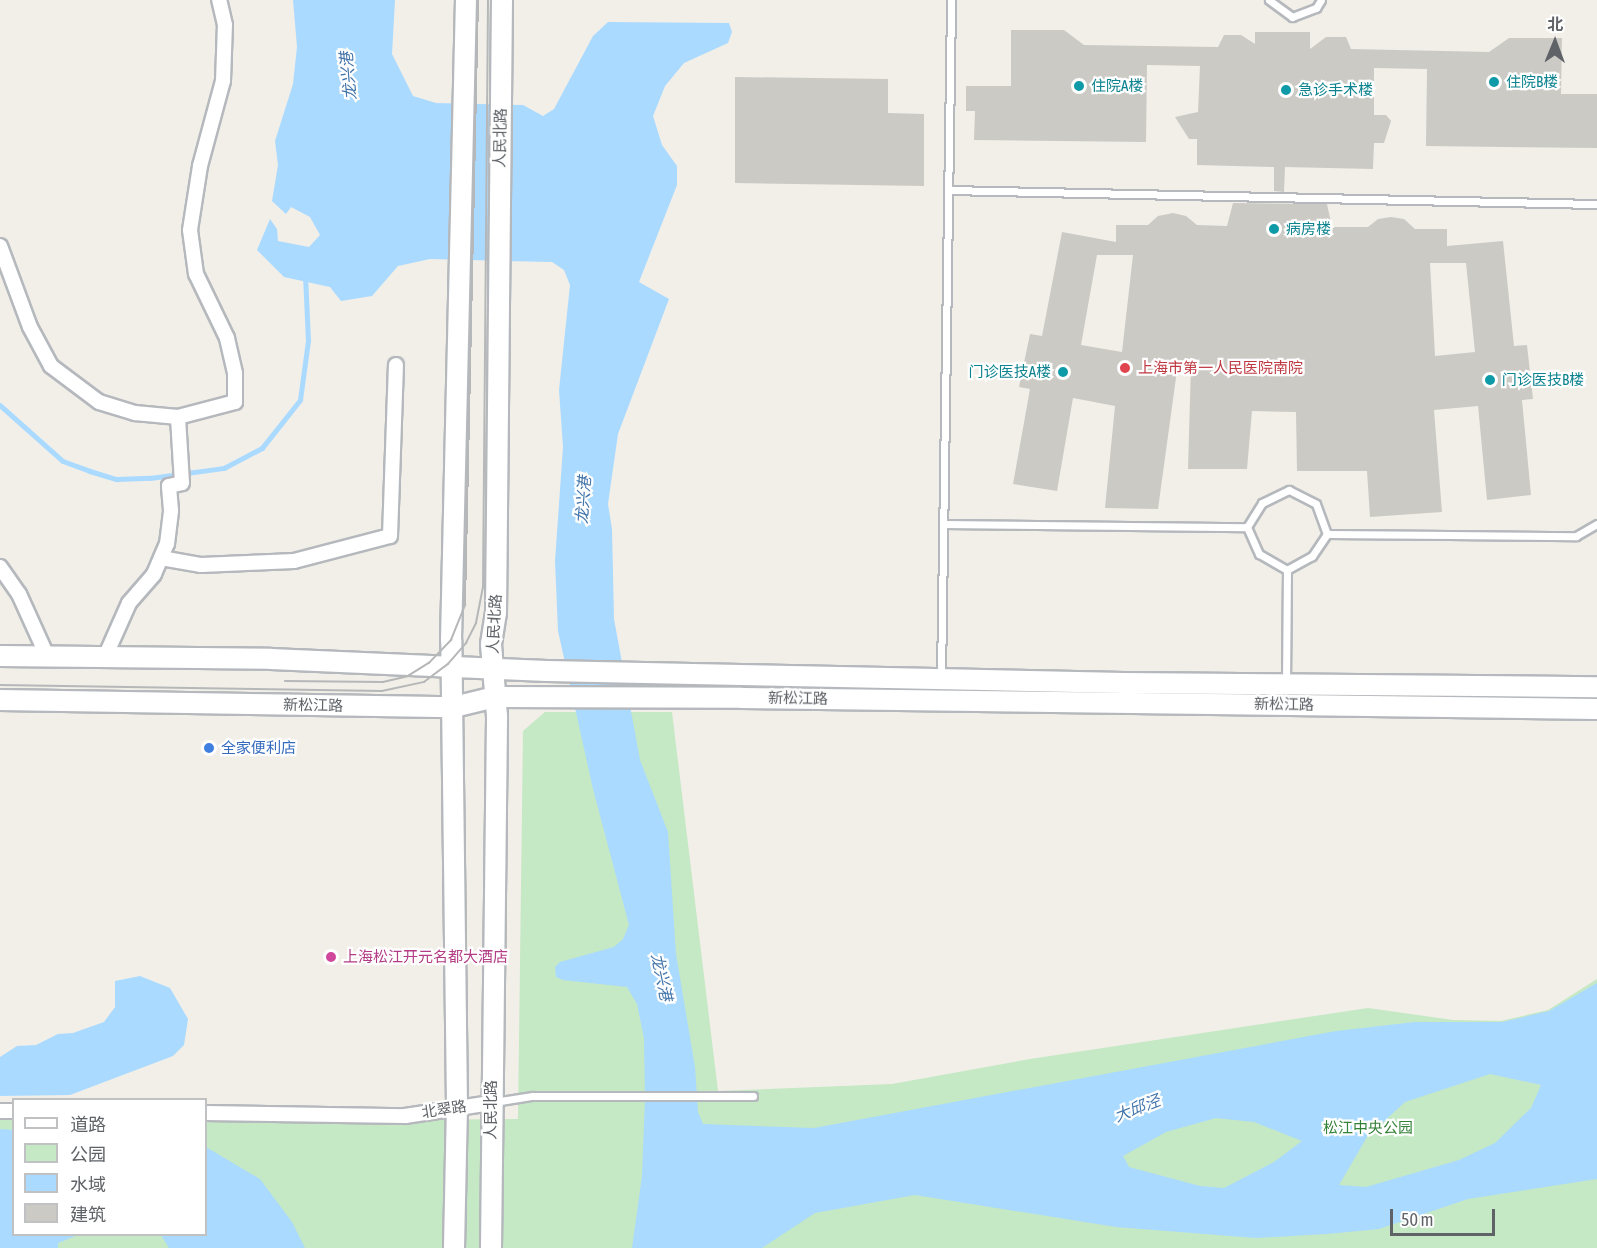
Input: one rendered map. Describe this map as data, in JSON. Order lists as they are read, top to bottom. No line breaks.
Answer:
{"streets":{"main road":["人民北路","新松江路"],"street":["北翠路"]},"crossings":[["人民北路","新松江路"],["人民北路","北翠路"]],"water":["龙兴港","大邱泾"],"parks":["松江中央公园"],"places":["住院B楼","住院A楼","急诊手术楼","病房楼","上海市第一人民医院南院","门诊医技A楼","门诊医技B楼","全家便利店","上海松江开元名都大酒店"],"legend":["道路","公园","水域","建筑"],"scale_bar":"50 m","north":"top"}
